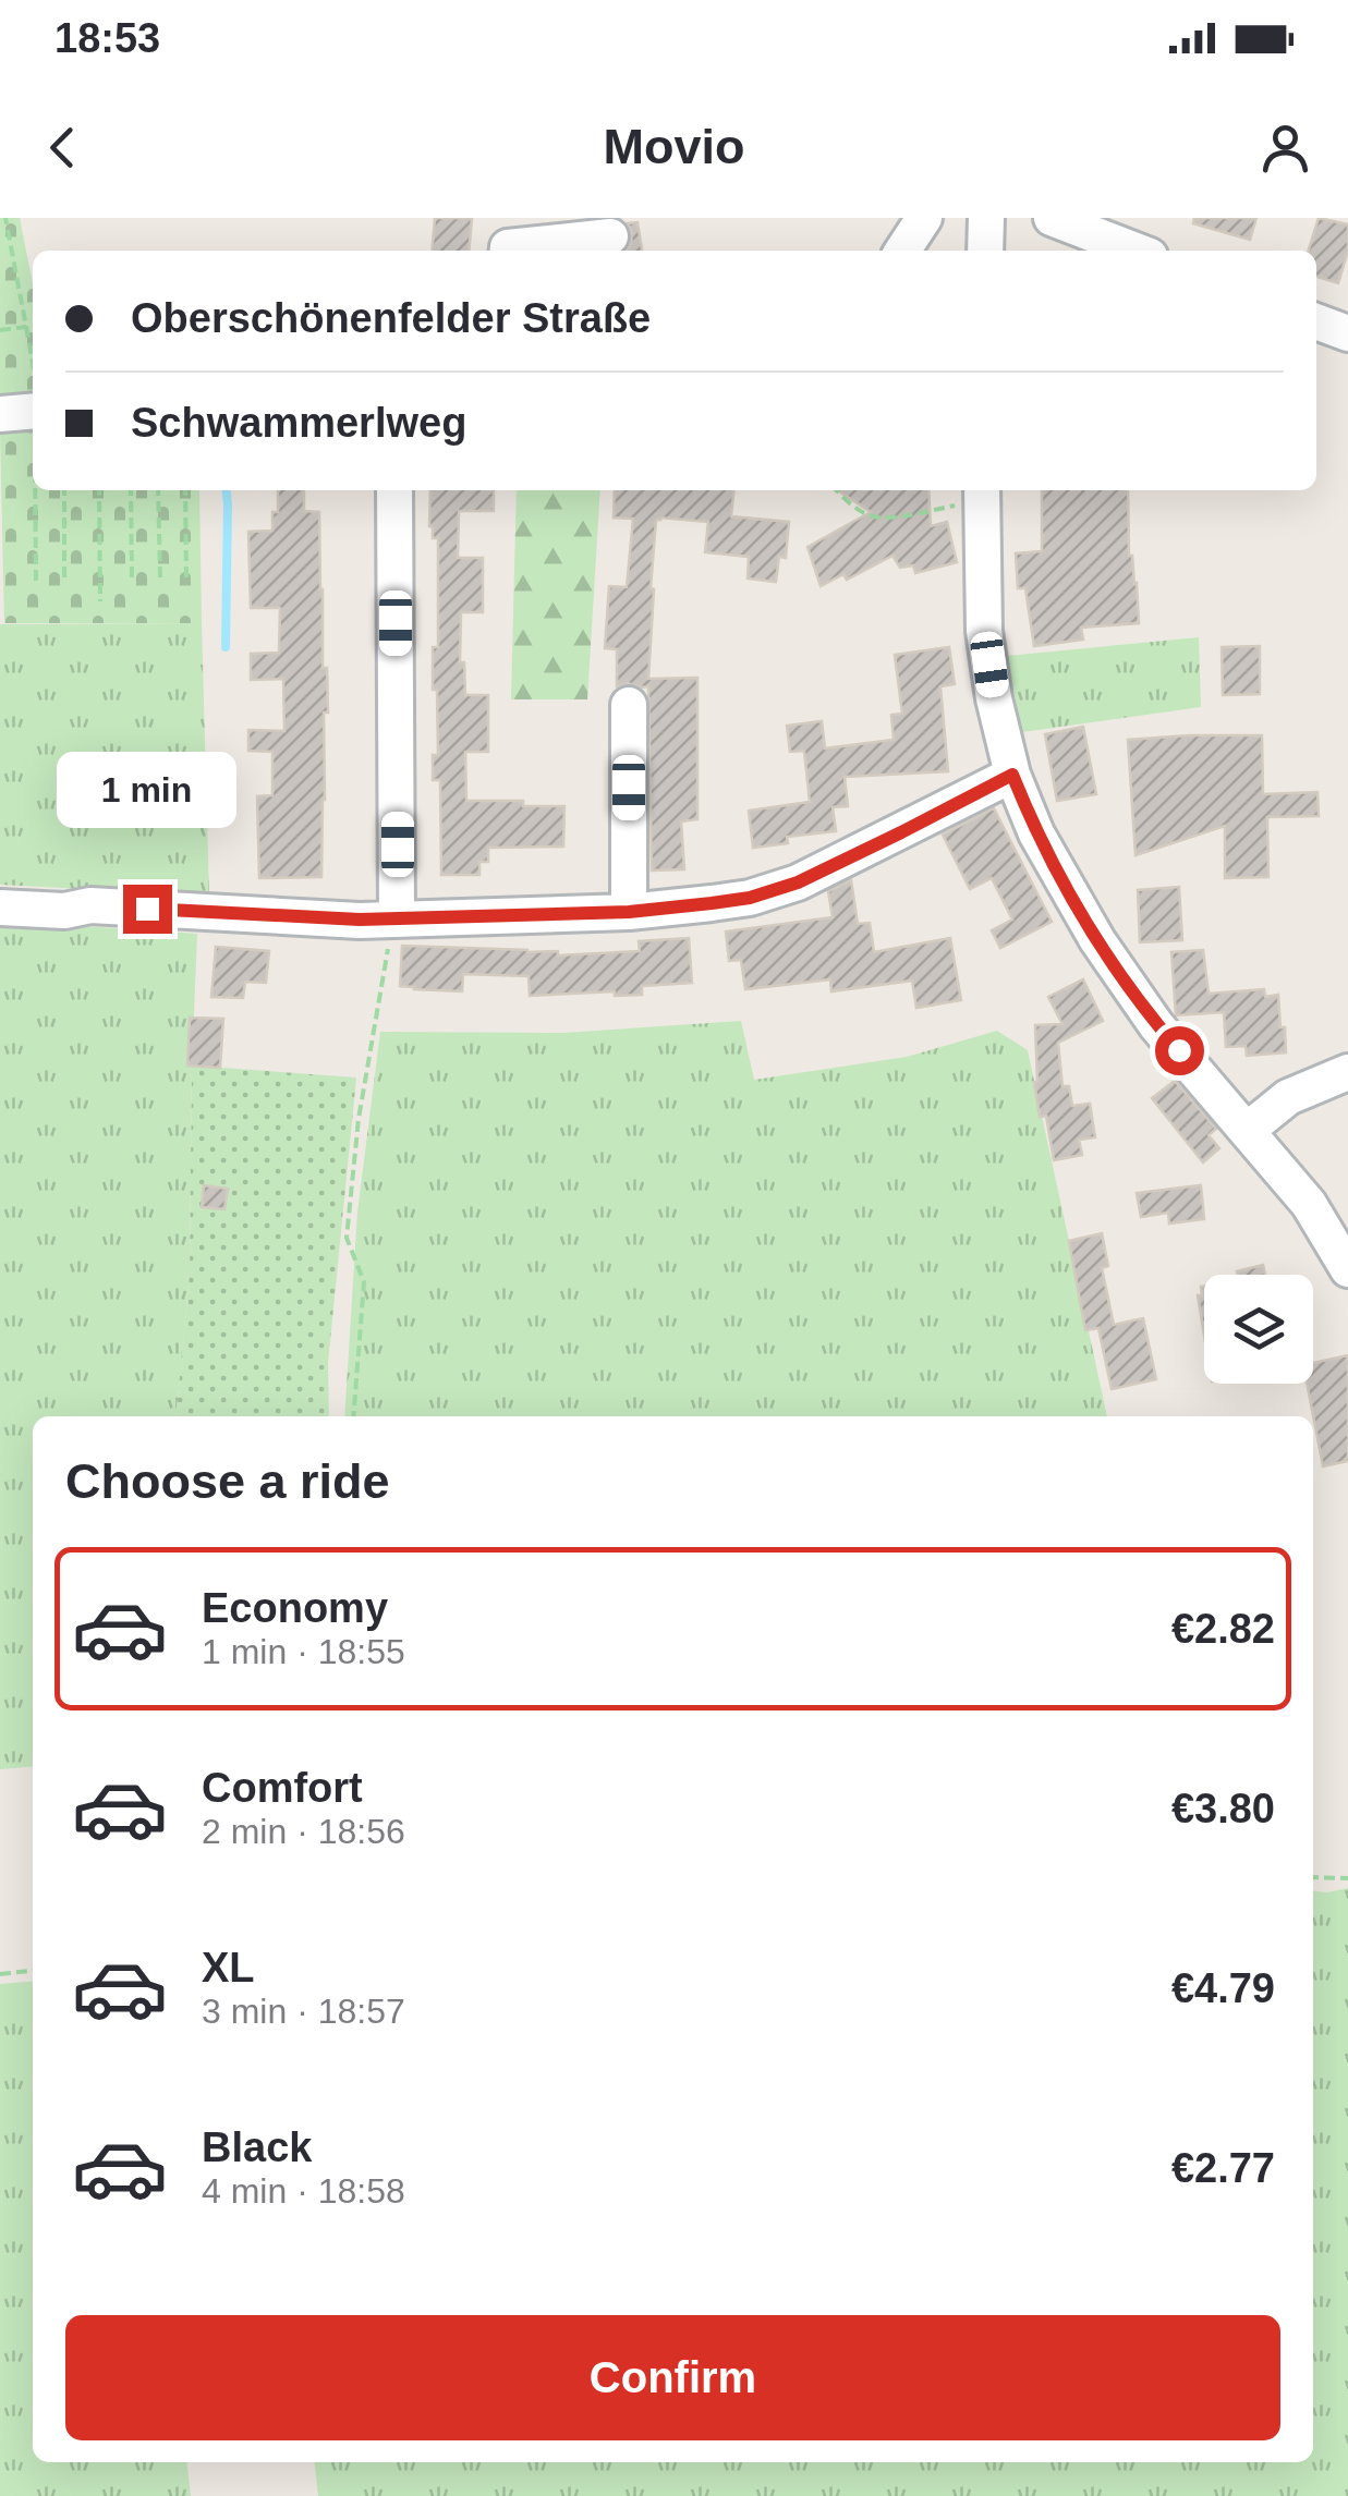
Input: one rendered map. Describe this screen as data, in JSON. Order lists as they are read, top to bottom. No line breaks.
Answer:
{"page":{"status":"18:53","header":"Movio","banner":["Oberschönenfelder Straße","Schwammerlweg"],"bubble":"1 min","heading":"Choose a ride","list":[{"name":"Economy","note":"1 min · 18:55","value":"€2.82"},{"name":"Comfort","note":"2 min · 18:56","value":"€3.80"},{"name":"XL","note":"3 min · 18:57","value":"€4.79"},{"name":"Black","note":"4 min · 18:58","value":"€2.77"}],"buttons":"Confirm"}}
